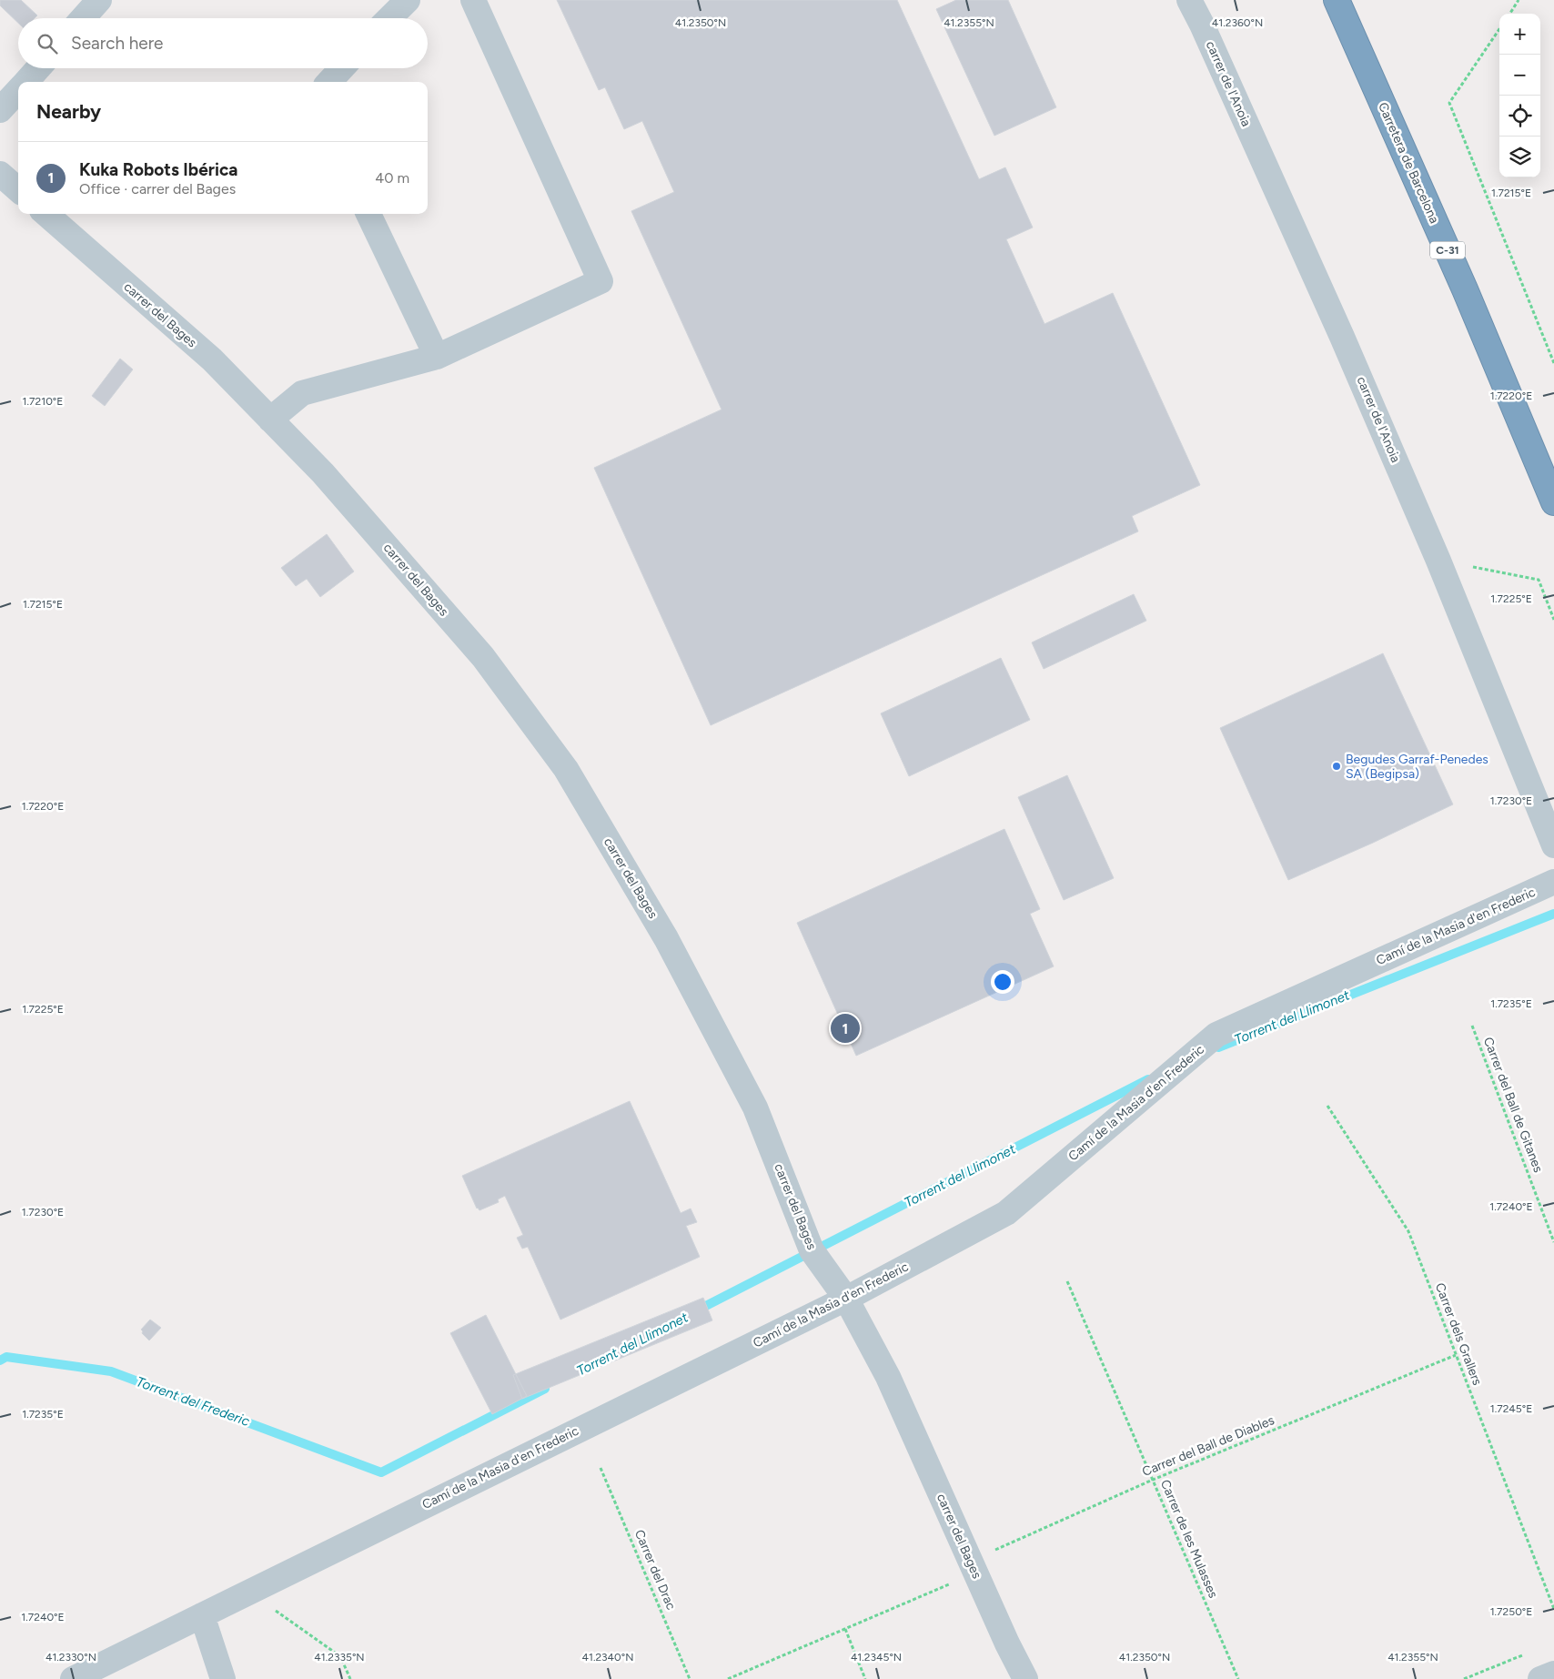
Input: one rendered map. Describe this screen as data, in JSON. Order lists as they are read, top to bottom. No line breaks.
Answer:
{"streets":{"highway":["Carretera de Barcelona","C-31"],"street":["carrer de l'Anoia","carrer del Bages","Camí de la Masia d'en Frederic"],"path":["Carrer del Ball de Gitanes","Carrer dels Grallers","Carrer del Ball de Diables","Carrer de les Mulasses","Carrer del Drac"]},"crossings":[["carrer del Bages","Camí de la Masia d'en Frederic"],["carrer del Bages","Carrer del Ball de Diables"],["Carrer dels Grallers","Carrer del Ball de Diables"],["Carrer del Ball de Diables","Carrer de les Mulasses"]],"water":["Torrent del Llimonet","Torrent del Frederic"],"places":["Begudes Garraf-Penedes SA (Begipsa)"],"page":{"map_buttons":["+","−"],"search":"Search here","heading":"Nearby","list":[{"mark":"1","name":"Kuka Robots Ibérica","note":"Office · carrer del Bages","value":"40 m"}],"pins":"1"},"coordinates":["41.2350°N","41.2355°N","41.2360°N","1.7215°E","1.7220°E","1.7210°E","1.7225°E","1.7230°E","1.7235°E","1.7240°E","1.7245°E","1.7250°E","41.2330°N","41.2335°N","41.2340°N","41.2345°N"]}
